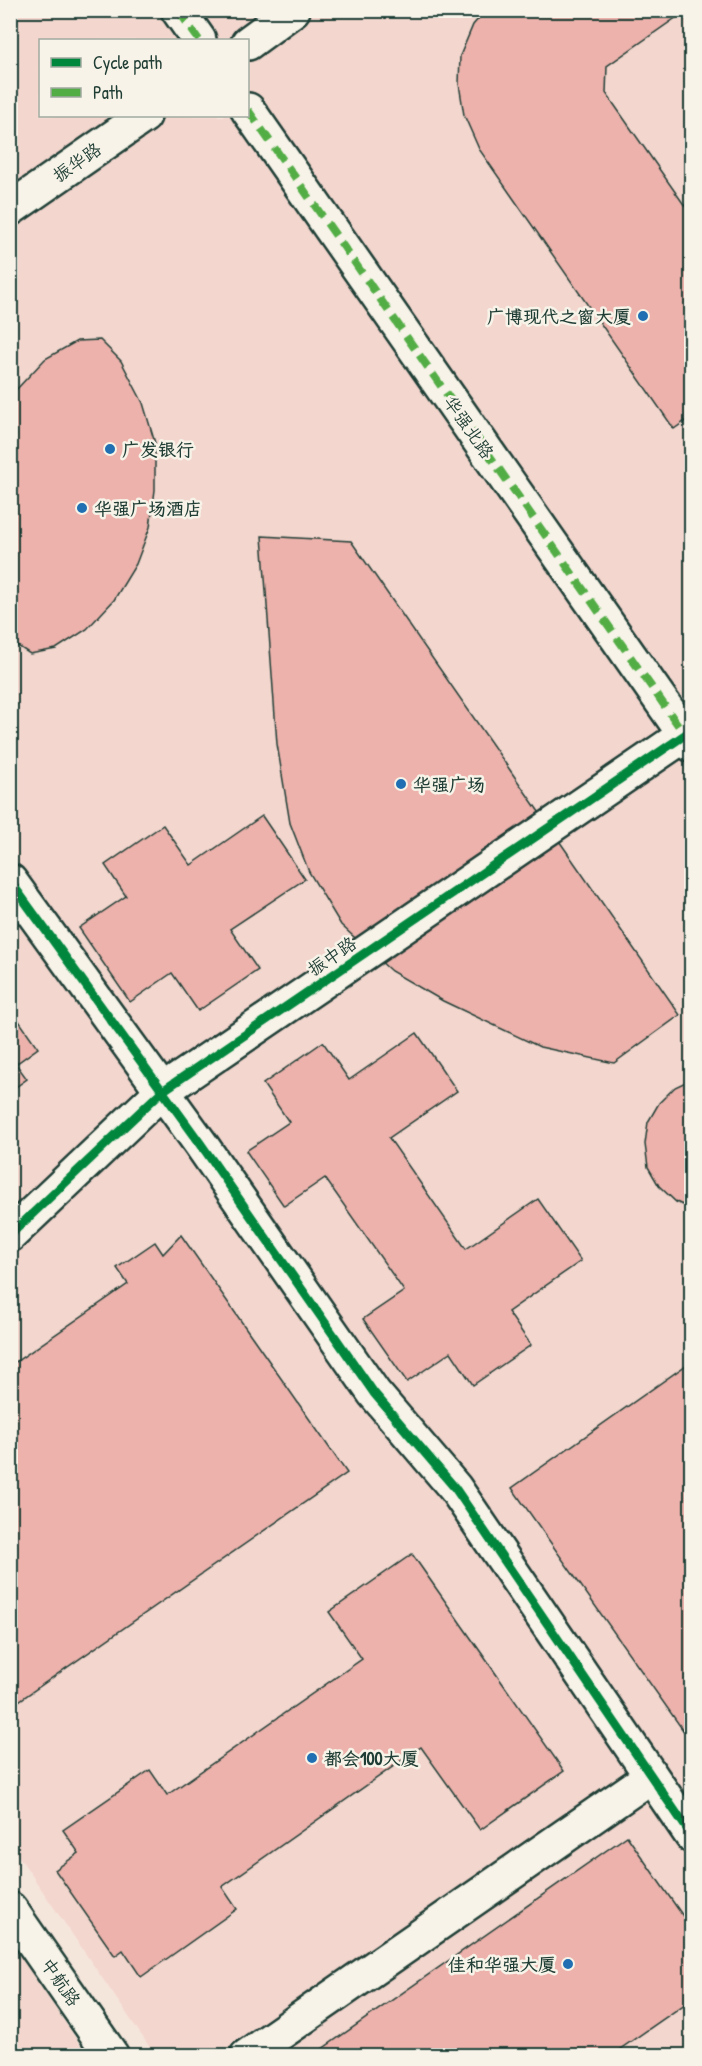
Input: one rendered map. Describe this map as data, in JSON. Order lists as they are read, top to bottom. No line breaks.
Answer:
{"streets":{"street":["振华路","华强北路","振中路","中航路"]},"crossings":[["华强北路","振中路"]],"places":["广博现代之窗大厦","广发银行","华强广场酒店","华强广场","都会100大厦","佳和华强大厦"],"legend":["Cycle path","Path"]}
